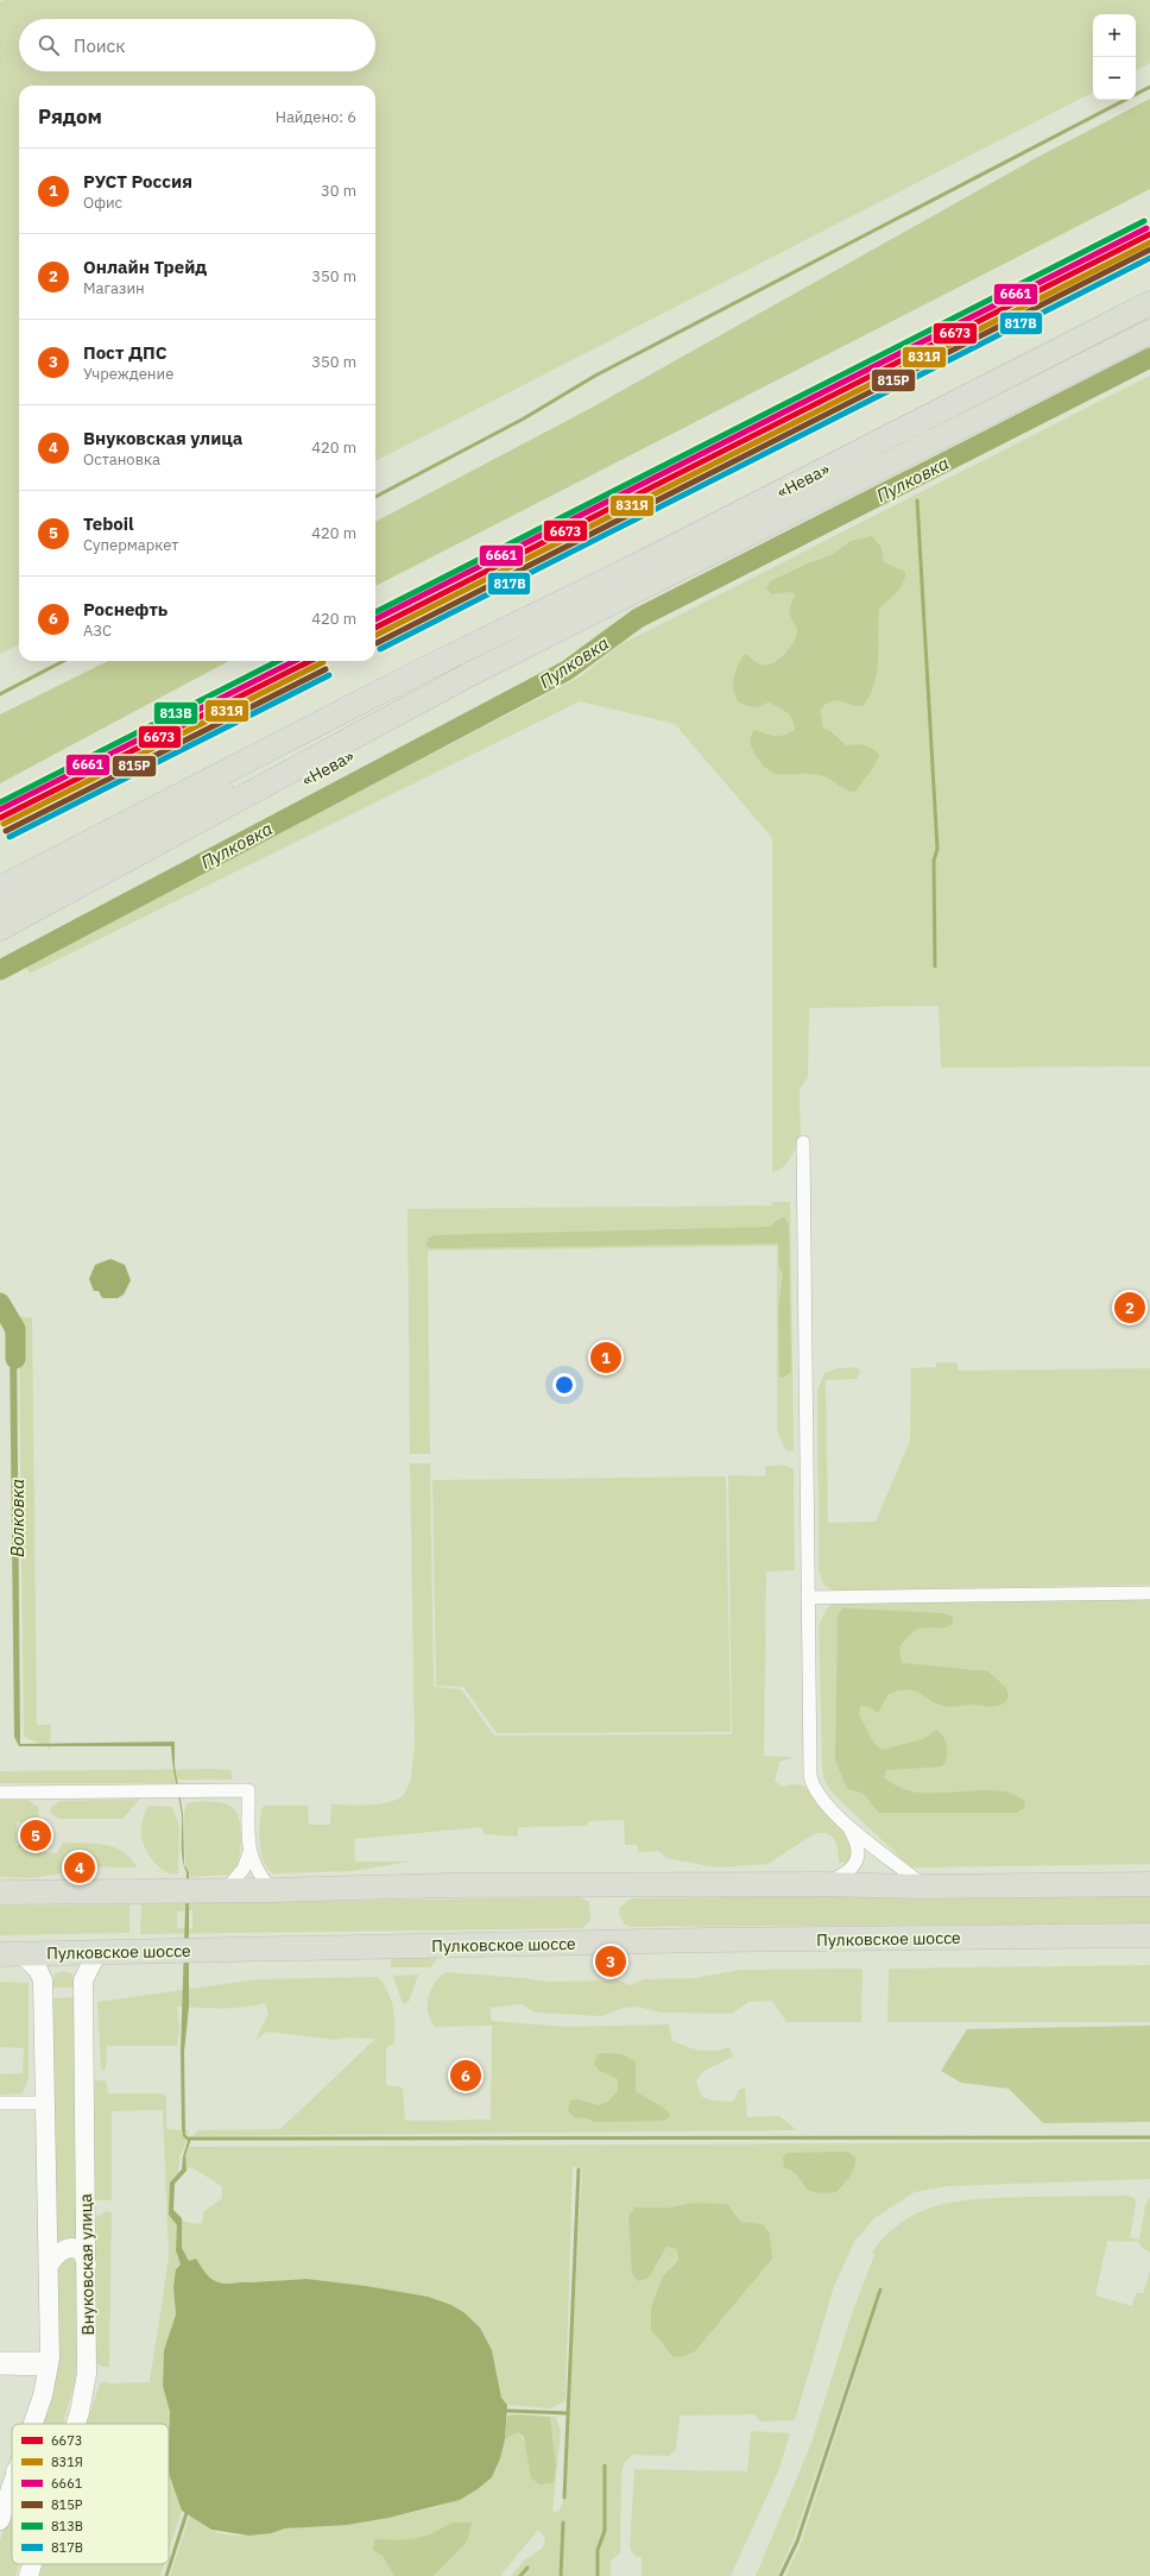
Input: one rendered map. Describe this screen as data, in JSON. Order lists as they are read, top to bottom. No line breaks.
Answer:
{"streets":{"highway":["«Нева»","Пулковское шоссе"],"street":["Внуковская улица"]},"crossings":[["Пулковское шоссе","Внуковская улица"]],"water":["Пулковка","Волковка"],"lines":["transit line 813В","transit line 6661","transit line 6673","transit line 831Я","transit line 815Р","transit line 817В"],"legend":["6673","831Я","6661","815Р","813В","817В"],"page":{"map_buttons":["+","−"],"search":"Поиск","heading":["Рядом","Найдено: 6"],"list":[{"mark":"1","name":"РУСТ Россия","note":"Офис","value":"30 m"},{"mark":"2","name":"Онлайн Трейд","note":"Магазин","value":"350 m"},{"mark":"3","name":"Пост ДПС","note":"Учреждение","value":"350 m"},{"mark":"4","name":"Внуковская улица","note":"Остановка","value":"420 m"},{"mark":"5","name":"Teboil","note":"Супермаркет","value":"420 m"},{"mark":"6","name":"Роснефть","note":"АЗС","value":"420 m"}],"pins":["2","1","5","4","3","6"]}}
